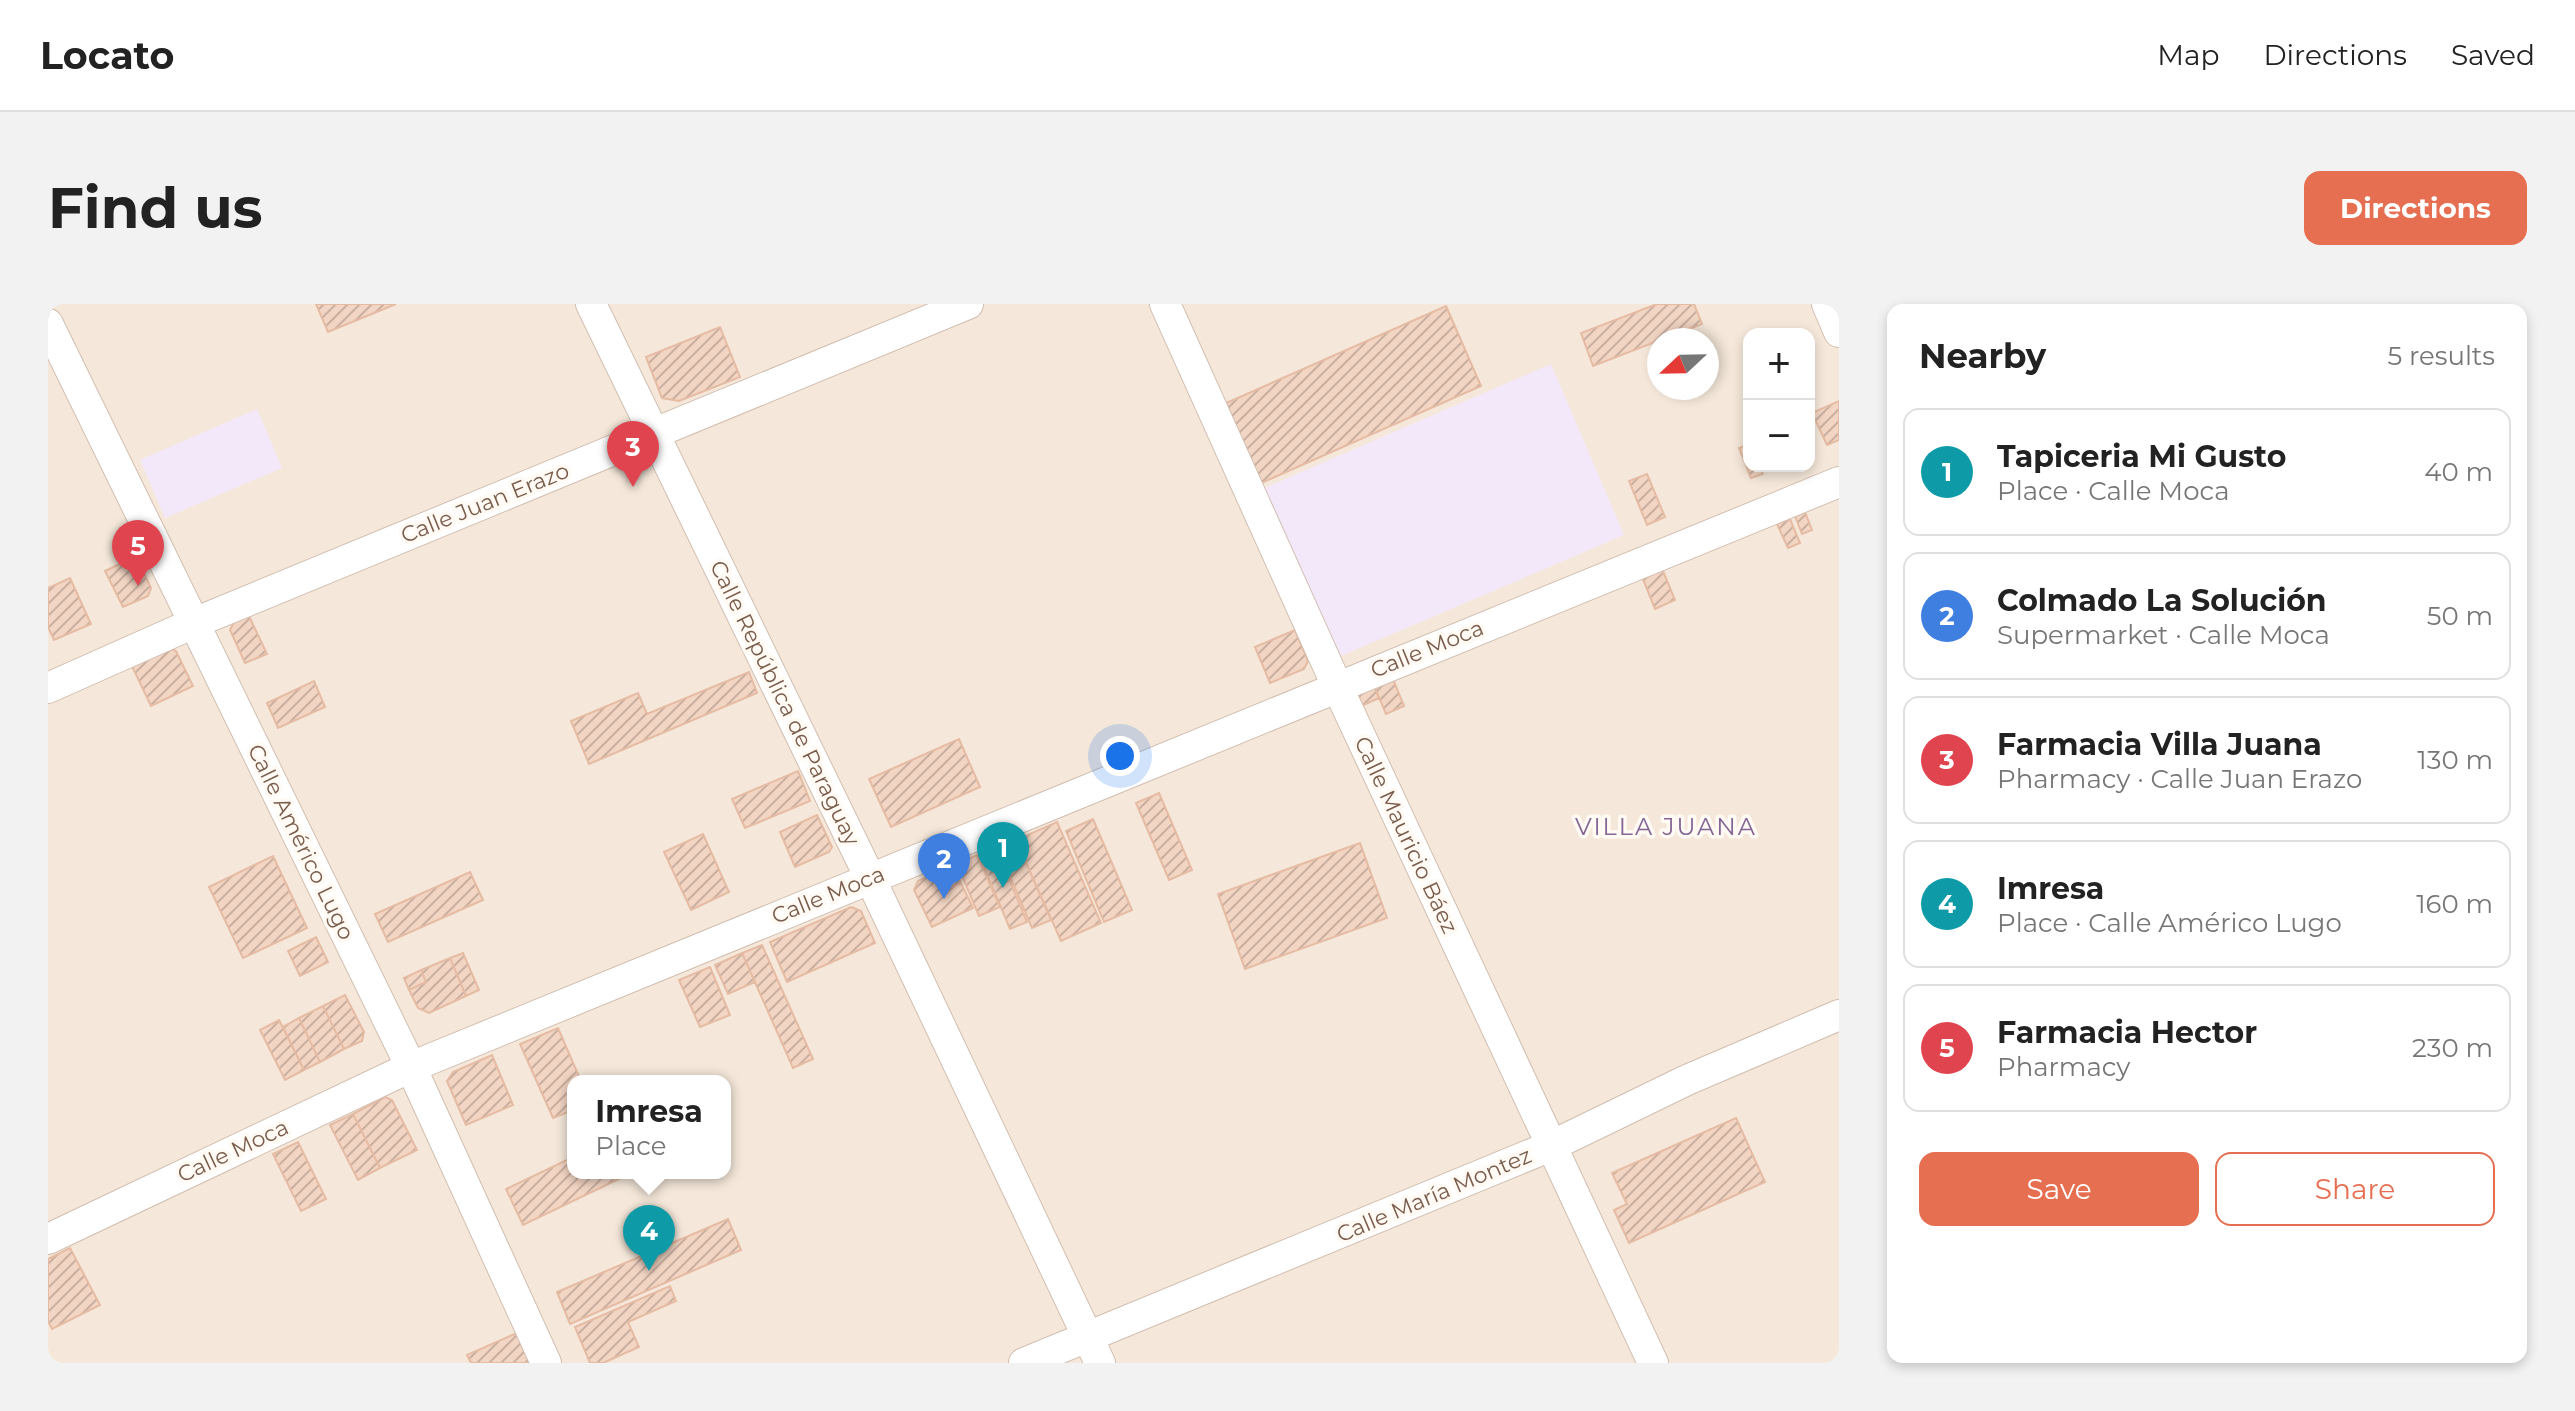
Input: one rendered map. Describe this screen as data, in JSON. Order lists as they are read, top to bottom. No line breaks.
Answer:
{"streets":{"street":["Calle Juan Erazo","Calle Moca","Calle República de Paraguay","Calle Mauricio Báez","Calle Américo Lugo","Calle María Montez"]},"crossings":[["Calle Juan Erazo","Calle República de Paraguay"],["Calle Juan Erazo","Calle Américo Lugo"],["Calle Moca","Calle República de Paraguay"],["Calle Moca","Calle Mauricio Báez"],["Calle Moca","Calle Américo Lugo"],["Calle República de Paraguay","Calle María Montez"],["Calle Mauricio Báez","Calle María Montez"]],"districts":["VILLA JUANA"],"north":"left","page":{"header":"Locato","nav":["Map","Directions","Saved"],"buttons":["Directions",["Save","Share"]],"title":"Find us","heading":["Nearby","5 results"],"map_buttons":["+","−"],"list":[{"mark":"1","name":"Tapiceria Mi Gusto","note":"Place · Calle Moca","value":"40 m"},{"mark":"2","name":"Colmado La Solución","note":"Supermarket · Calle Moca","value":"50 m"},{"mark":"3","name":"Farmacia Villa Juana","note":"Pharmacy · Calle Juan Erazo","value":"130 m"},{"mark":"4","name":"Imresa","note":"Place · Calle Américo Lugo","value":"160 m"},{"mark":"5","name":"Farmacia Hector","note":"Pharmacy","value":"230 m"}],"pins":["3","5","1","2","4"],"popup":["Imresa","Place"]}}
